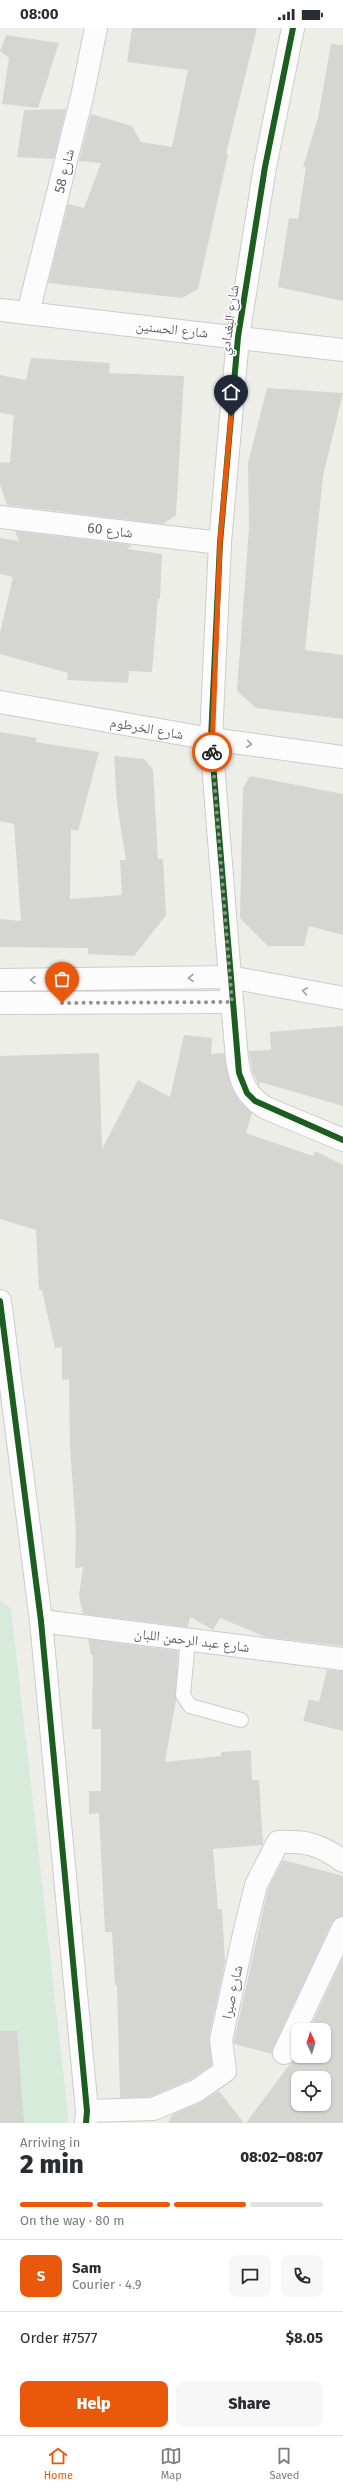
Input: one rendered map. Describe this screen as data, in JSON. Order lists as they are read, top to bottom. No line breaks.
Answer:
{"streets":{"street":["شارع 58","شارع البغدادي","شارع الحسنين","شارع 60","شارع الخرطوم","شارع عبد الرحمن اللبان","شارع صبرا"]},"crossings":[["شارع 58","شارع الحسنين"],["شارع البغدادي","شارع الحسنين"],["شارع البغدادي","شارع 60"],["شارع البغدادي","شارع الخرطوم"]],"one_way":["شارع الخرطوم"],"north":"top","page":{"status":"08:00","heading":["2 min","Arriving in","08:02–08:07"],"panel":["Sam","Courier · 4.9","Order #7577","$8.05"],"bar":"On the way · 80 m","round":"S","buttons":["Help","Share"],"tabs":["Home","Map","Saved"]}}
